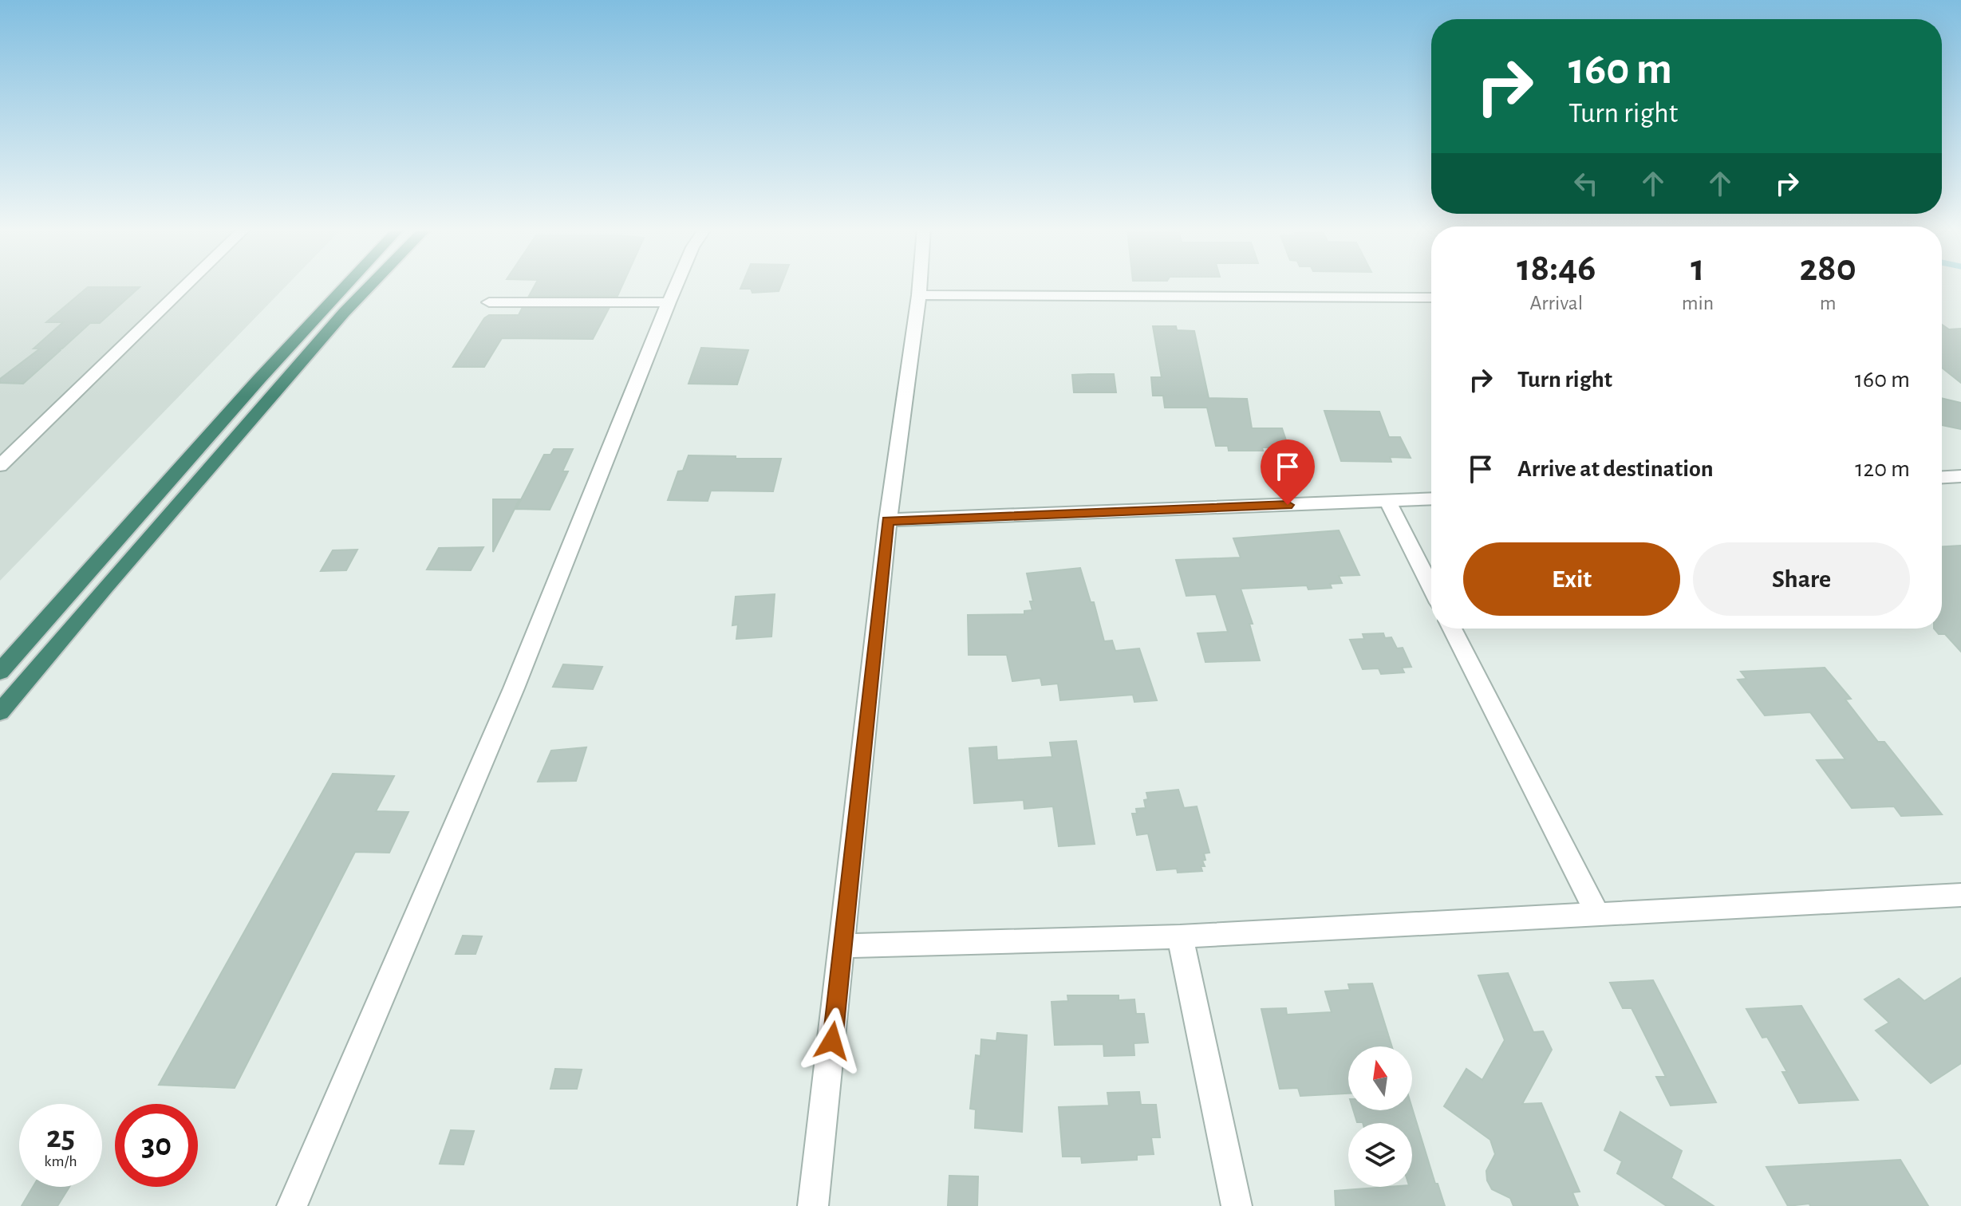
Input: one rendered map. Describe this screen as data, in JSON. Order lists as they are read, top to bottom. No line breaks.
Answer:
{"north":"top","page":{"turn":["160 m","Turn right"],"eta":["18:46","Arrival","1","min","280","m"],"list":[{"name":"Turn right","value":"160 m"},{"name":"Arrive at destination","value":"120 m"}],"buttons":["Exit","Share"],"speed":"25 km/h","limit":"30"}}
